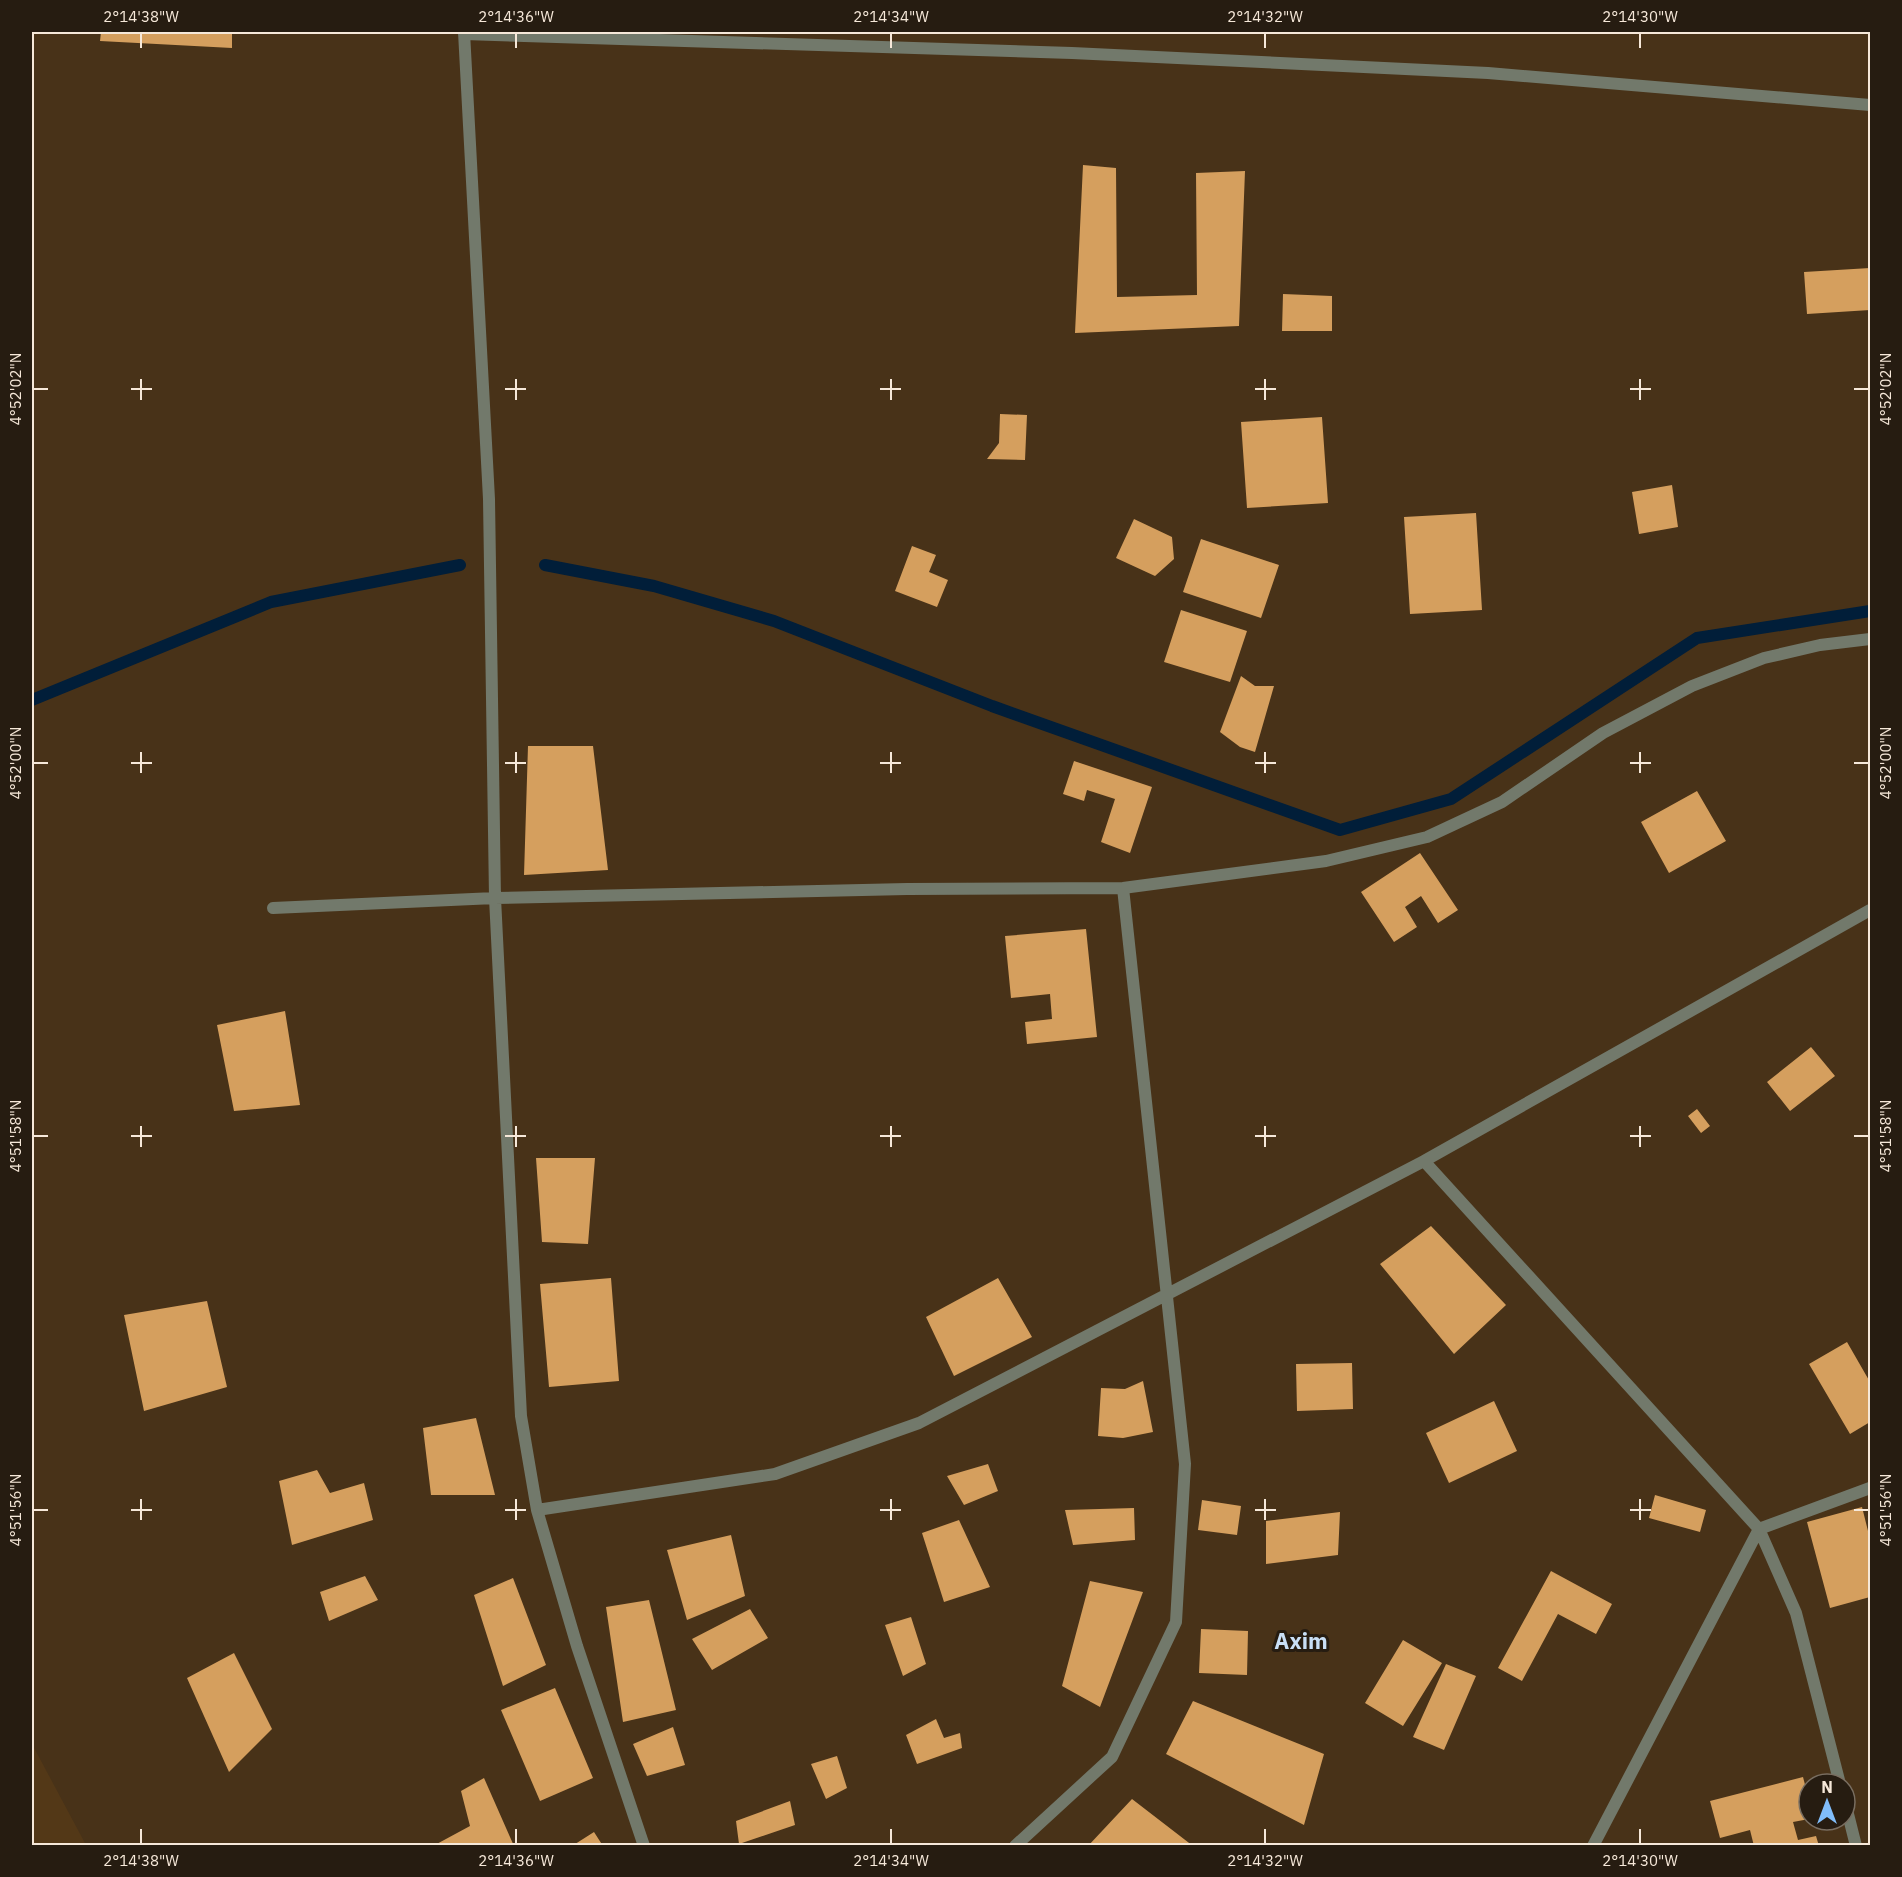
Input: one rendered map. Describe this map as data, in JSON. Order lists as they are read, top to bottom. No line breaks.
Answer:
{"districts":["Axim"],"north":"top","coordinates":["2°14'38\"W","2°14'36\"W","2°14'34\"W","2°14'32\"W","2°14'30\"W","4°52'02\"N","4°52'00\"N","4°51'58\"N","4°51'56\"N"]}
